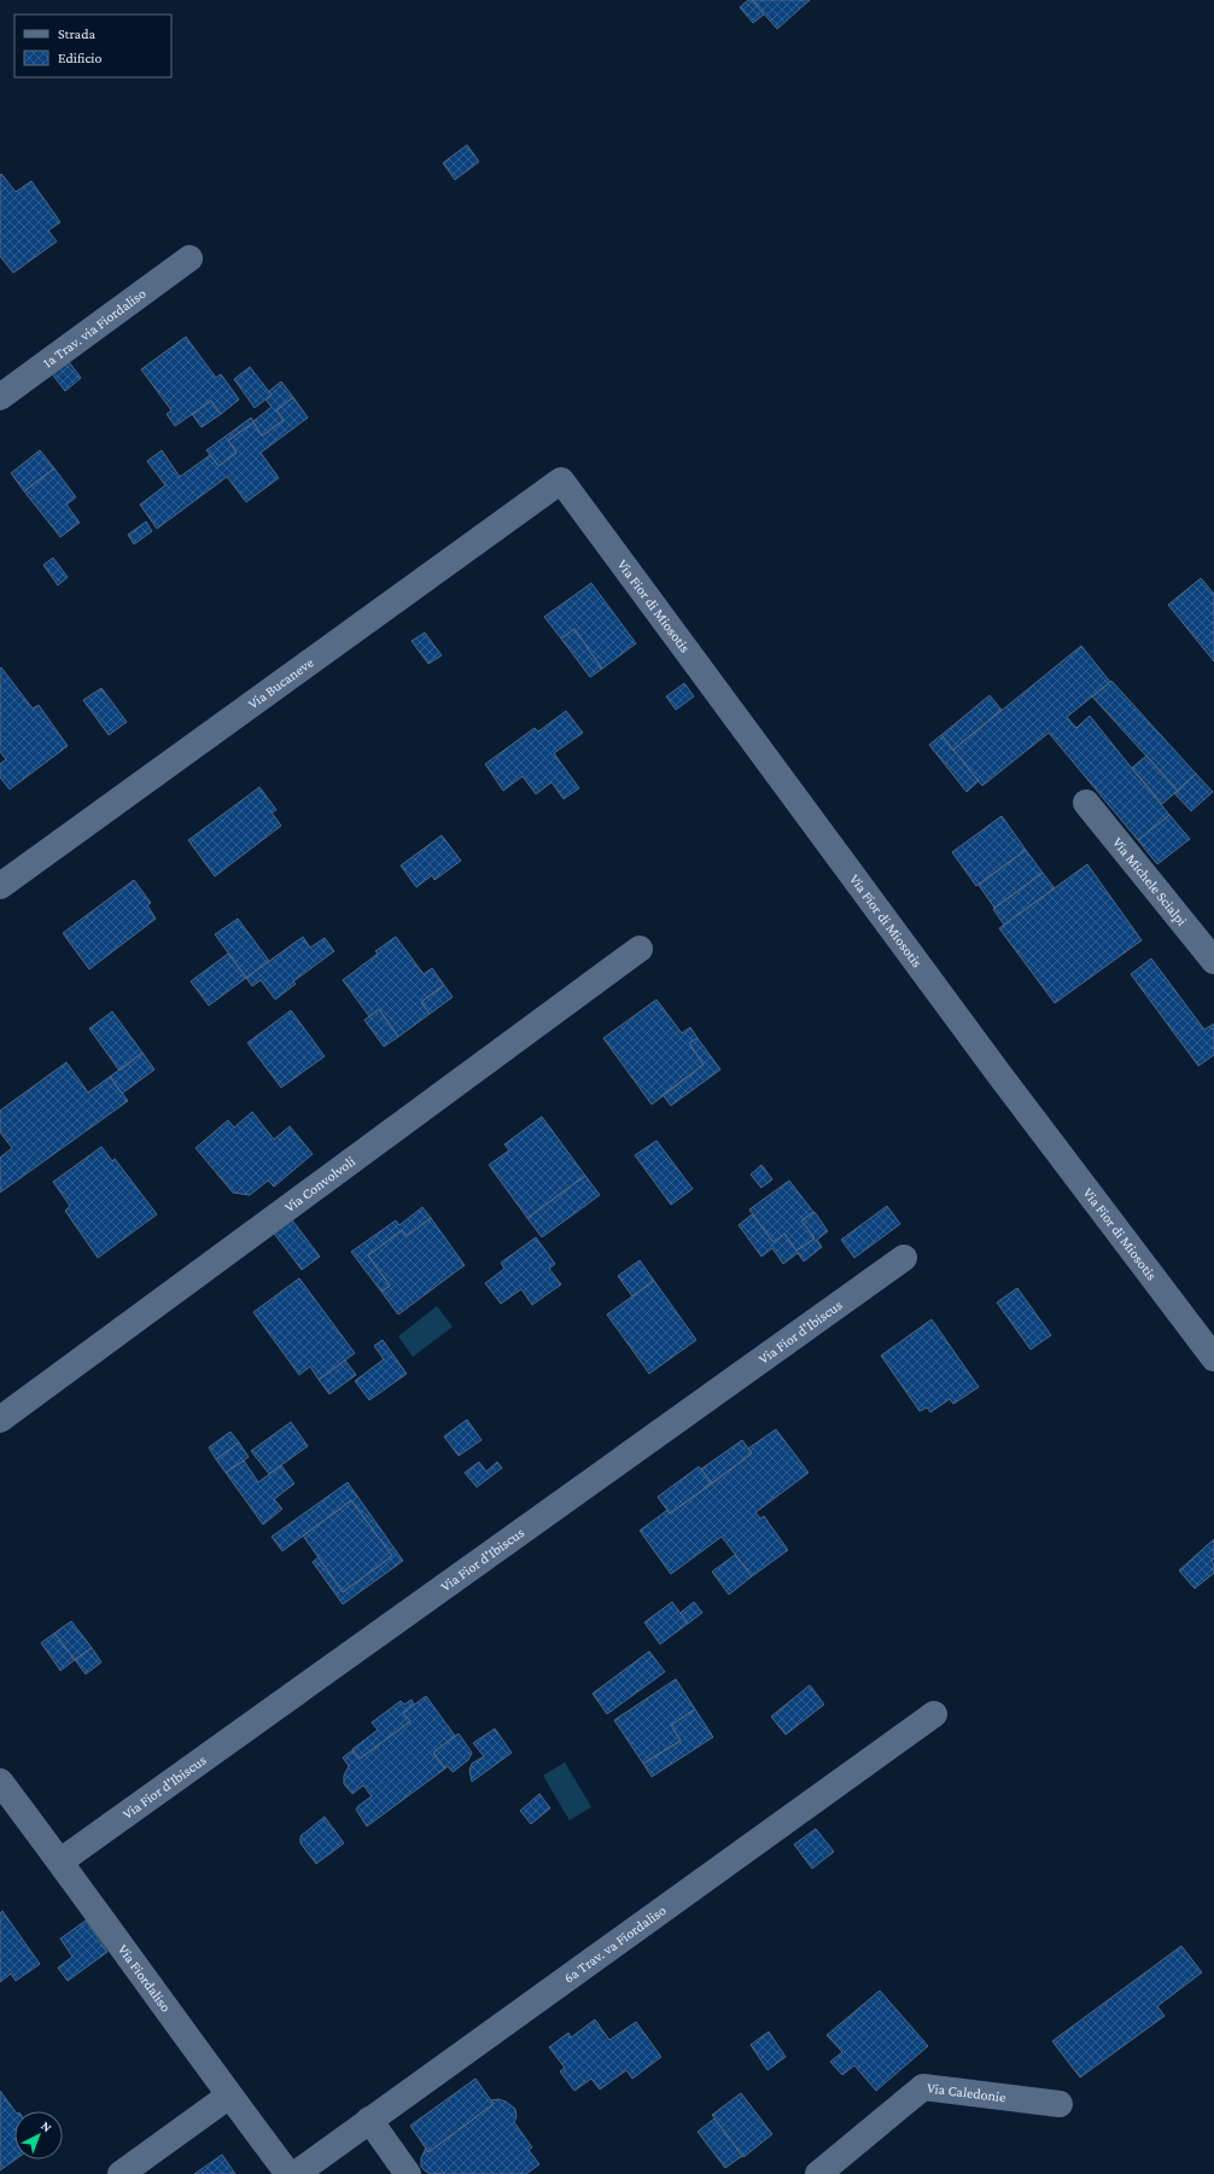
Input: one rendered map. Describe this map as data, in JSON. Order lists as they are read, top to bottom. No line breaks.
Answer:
{"streets":{"street":["1a Trav. via Fiordaliso","Via Fior di Miosotis","Via Bucaneve","Via Michele Scialpi","Via Convolvoli","Via Fior d'Ibiscus","6a Trav. va Fiordaliso","Via Fiordaliso","Via Caledonie"]},"crossings":[["Via Fior di Miosotis","Via Bucaneve"],["Via Fior d'Ibiscus","Via Fiordaliso"]],"legend":["Strada","Edificio"],"north":"top right"}
